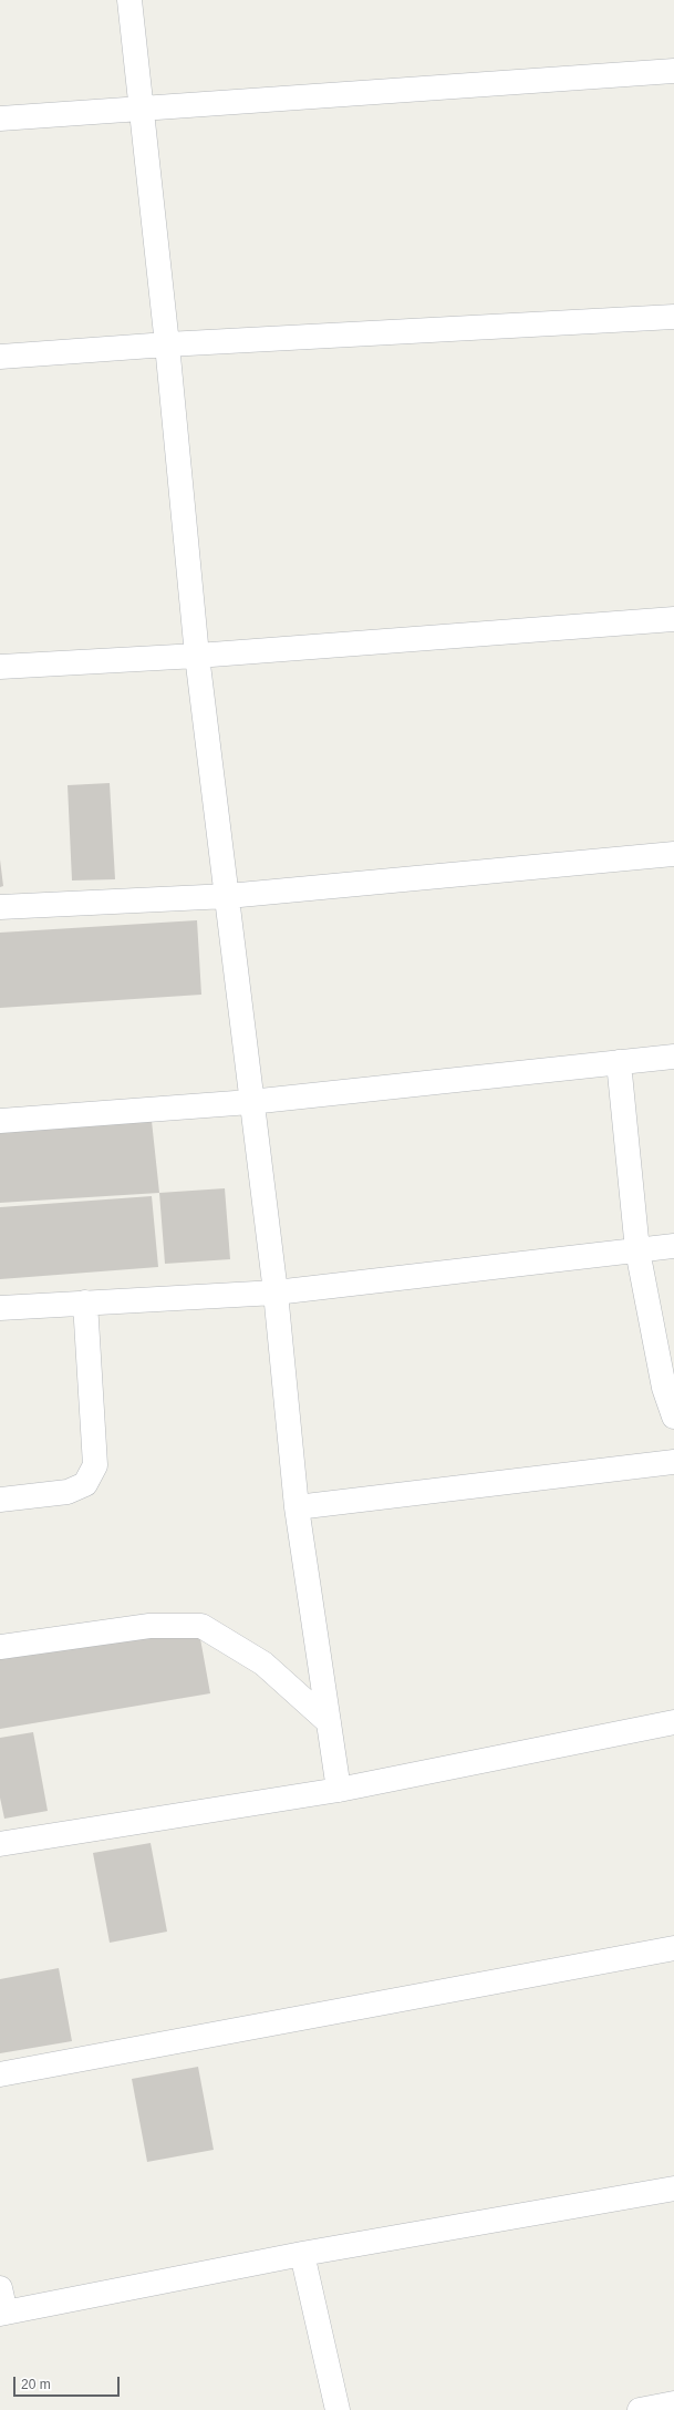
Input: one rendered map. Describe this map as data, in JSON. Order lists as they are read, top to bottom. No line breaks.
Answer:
{"scale_bar":"20 m"}
